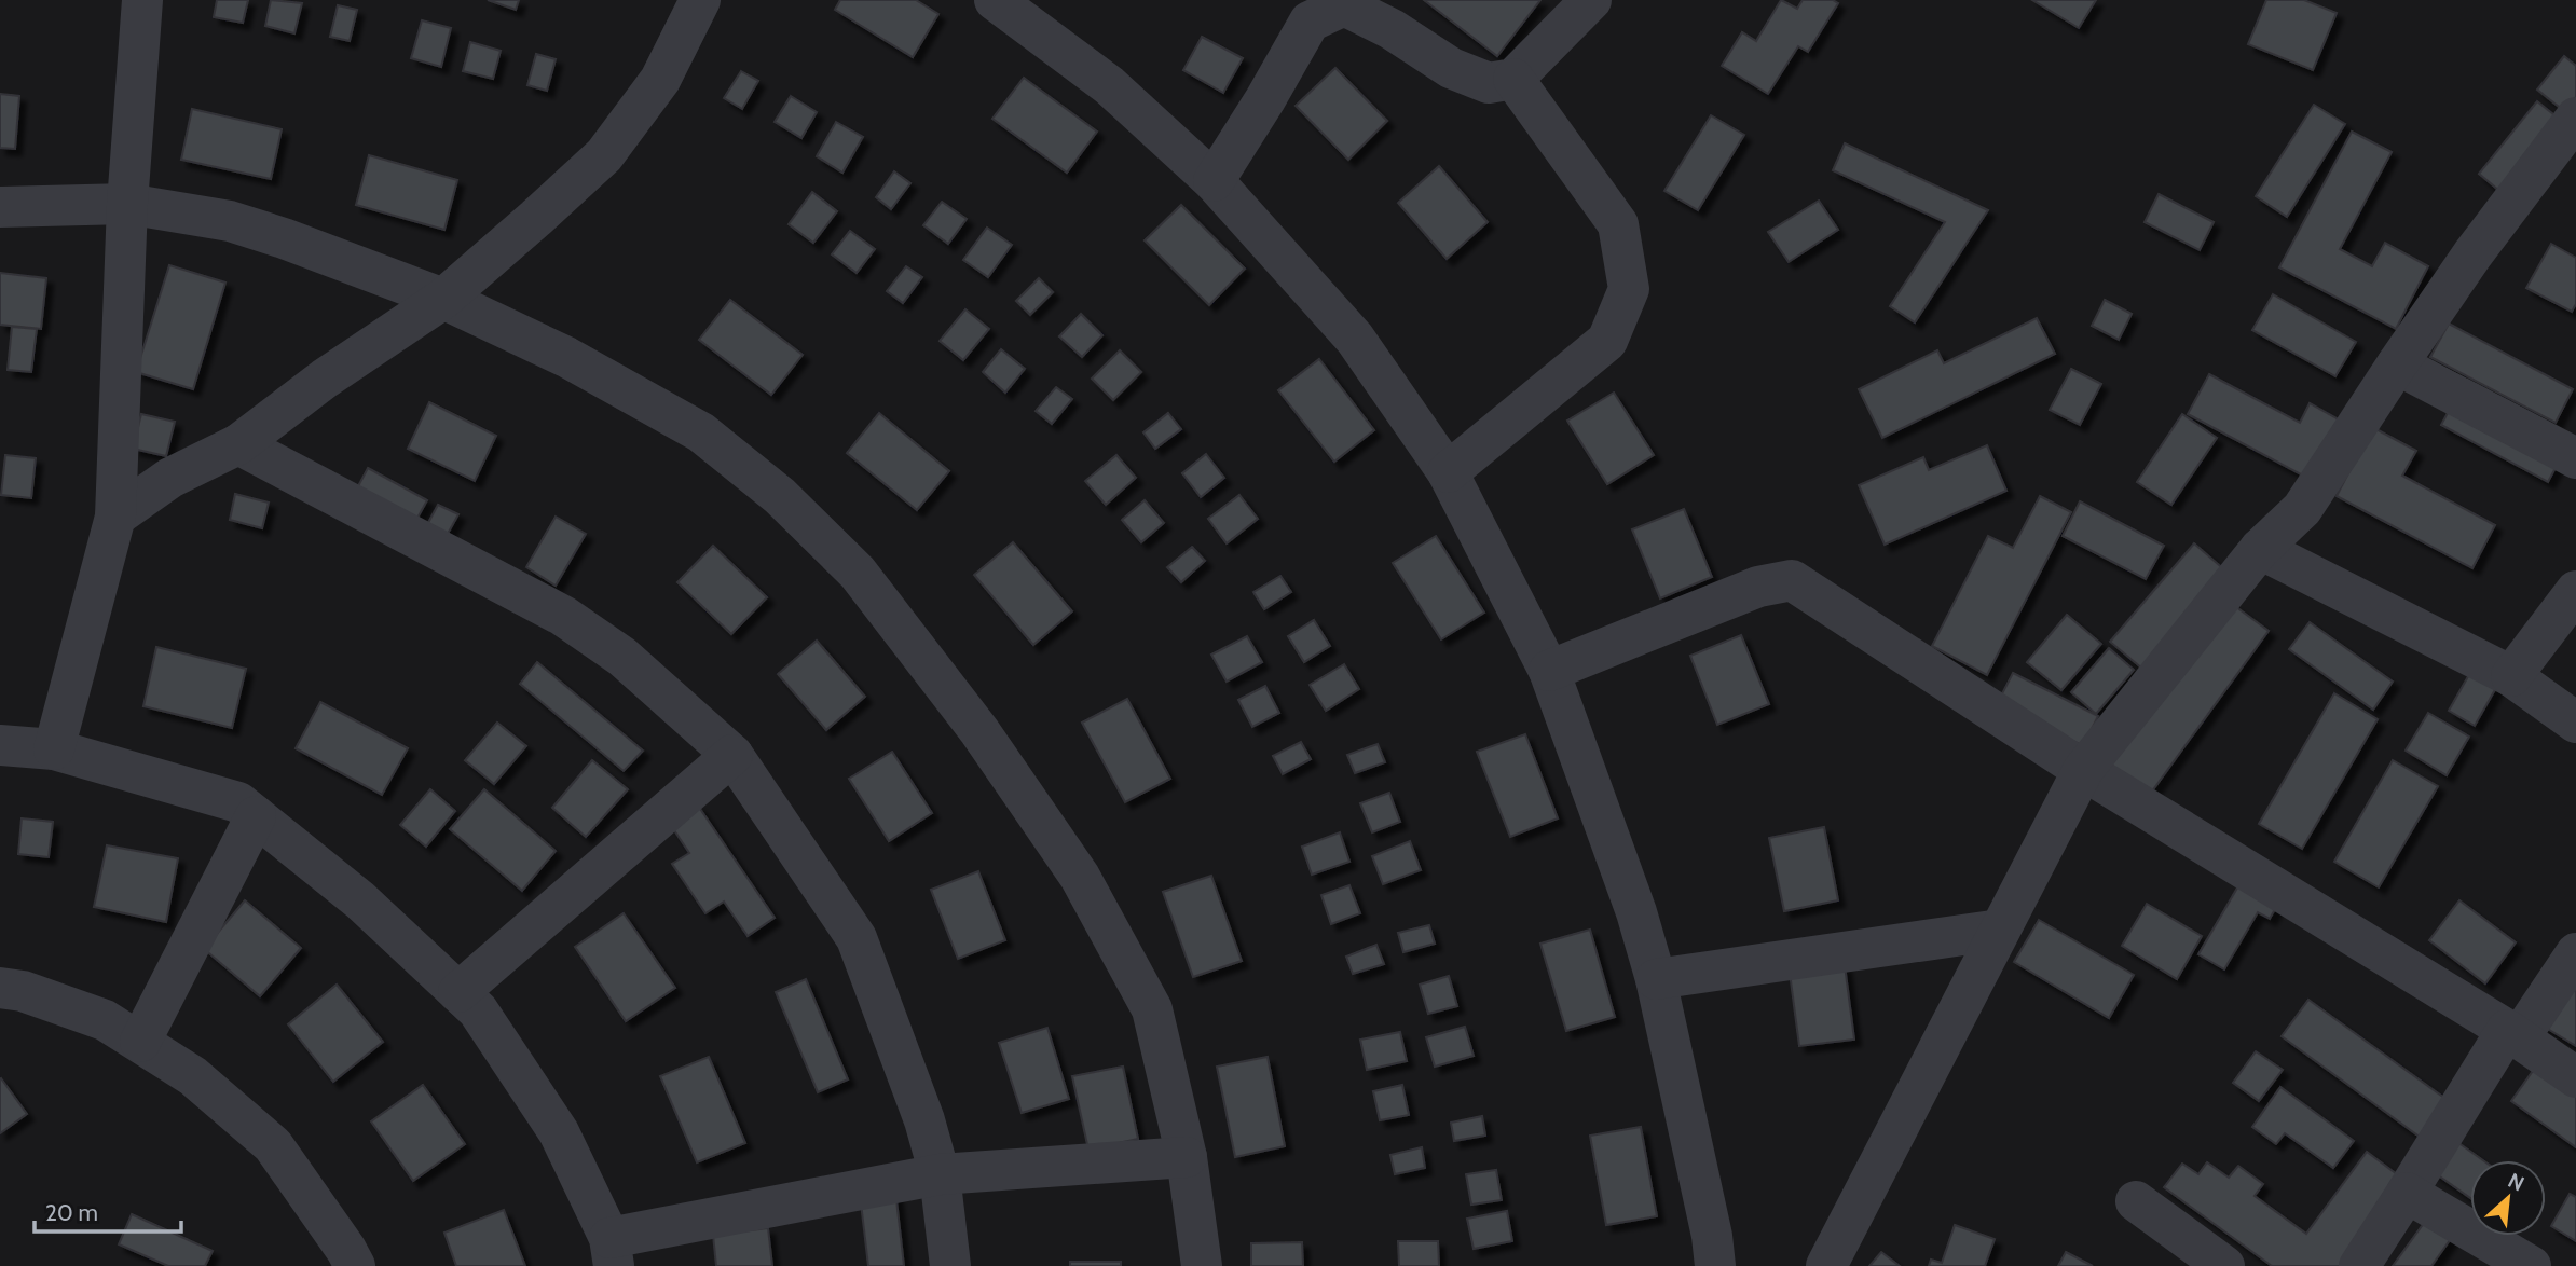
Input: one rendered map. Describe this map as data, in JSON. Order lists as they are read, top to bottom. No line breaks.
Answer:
{"scale_bar":"20 m","north":"top right"}
